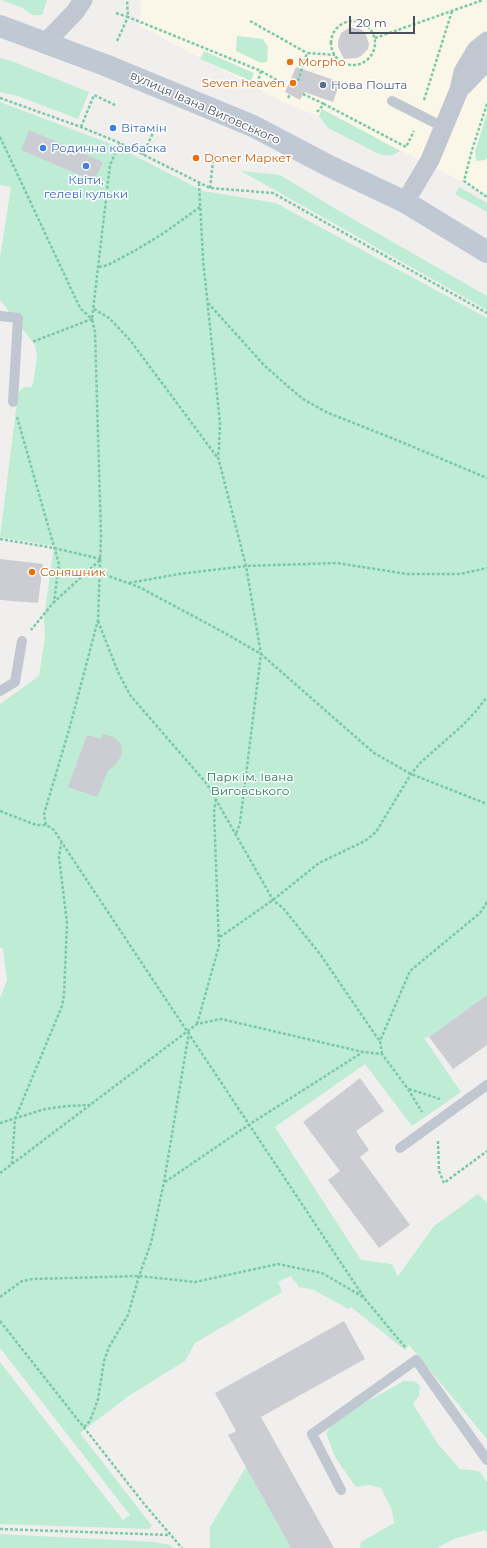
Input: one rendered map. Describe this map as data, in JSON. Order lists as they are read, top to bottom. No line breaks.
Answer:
{"streets":{"main road":["вулиця Івана Виговського"]},"parks":["Парк ім. Івана Виговського"],"places":["Morpho","Seven heaven","Нова Пошта","Вітамін","Родинна ковбаска","Doner Маркет","Квіти, гелеві кульки","Соняшник"],"scale_bar":"20 m"}
